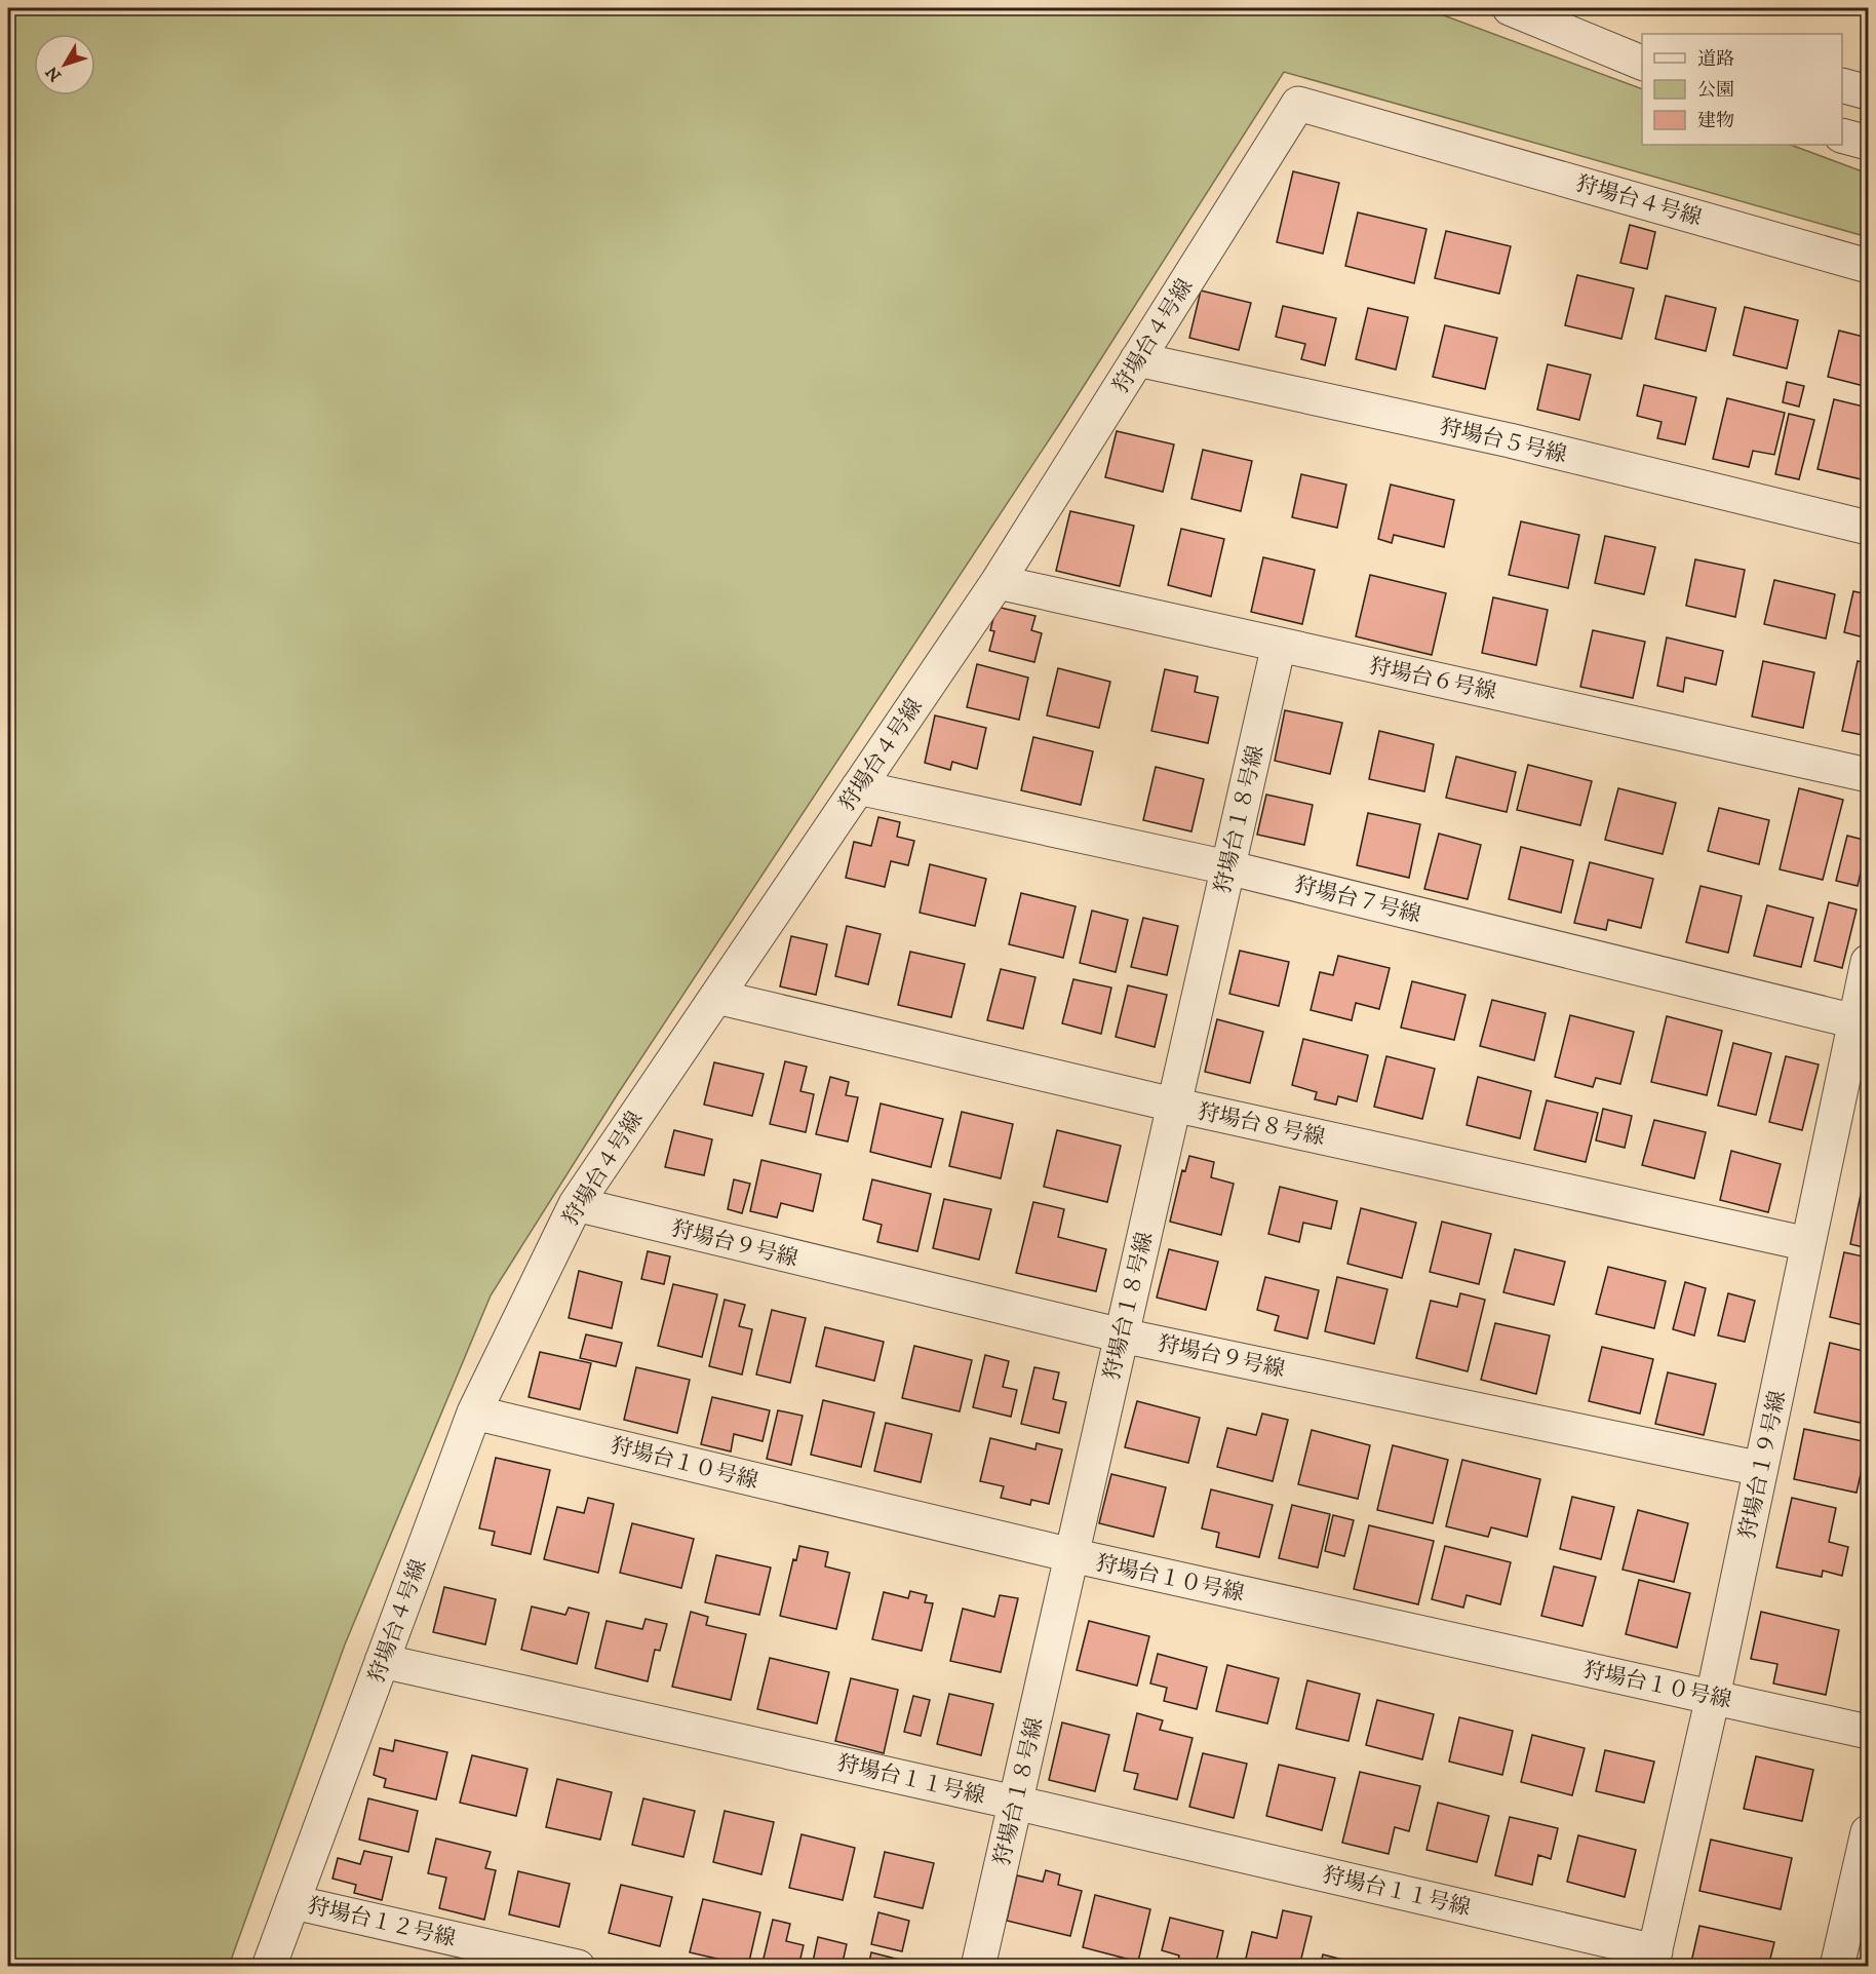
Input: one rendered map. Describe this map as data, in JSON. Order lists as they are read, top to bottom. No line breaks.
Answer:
{"streets":{"street":["狩場台４号線","狩場台５号線","狩場台６号線","狩場台１８号線","狩場台７号線","狩場台８号線","狩場台９号線","狩場台１０号線","狩場台１９号線","狩場台１１号線","狩場台１２号線"]},"crossings":[["狩場台４号線","狩場台５号線"],["狩場台４号線","狩場台６号線"],["狩場台４号線","狩場台７号線"],["狩場台４号線","狩場台８号線"],["狩場台４号線","狩場台９号線"],["狩場台４号線","狩場台１０号線"],["狩場台４号線","狩場台１１号線"],["狩場台４号線","狩場台１２号線"],["狩場台６号線","狩場台１８号線"],["狩場台１８号線","狩場台７号線"],["狩場台１８号線","狩場台８号線"],["狩場台１８号線","狩場台９号線"],["狩場台１８号線","狩場台１０号線"],["狩場台１８号線","狩場台１１号線"],["狩場台７号線","狩場台１９号線"],["狩場台８号線","狩場台１９号線"],["狩場台９号線","狩場台１９号線"],["狩場台１０号線","狩場台１９号線"],["狩場台１９号線","狩場台１１号線"]],"legend":["道路","公園","建物"],"north":"bottom left"}
